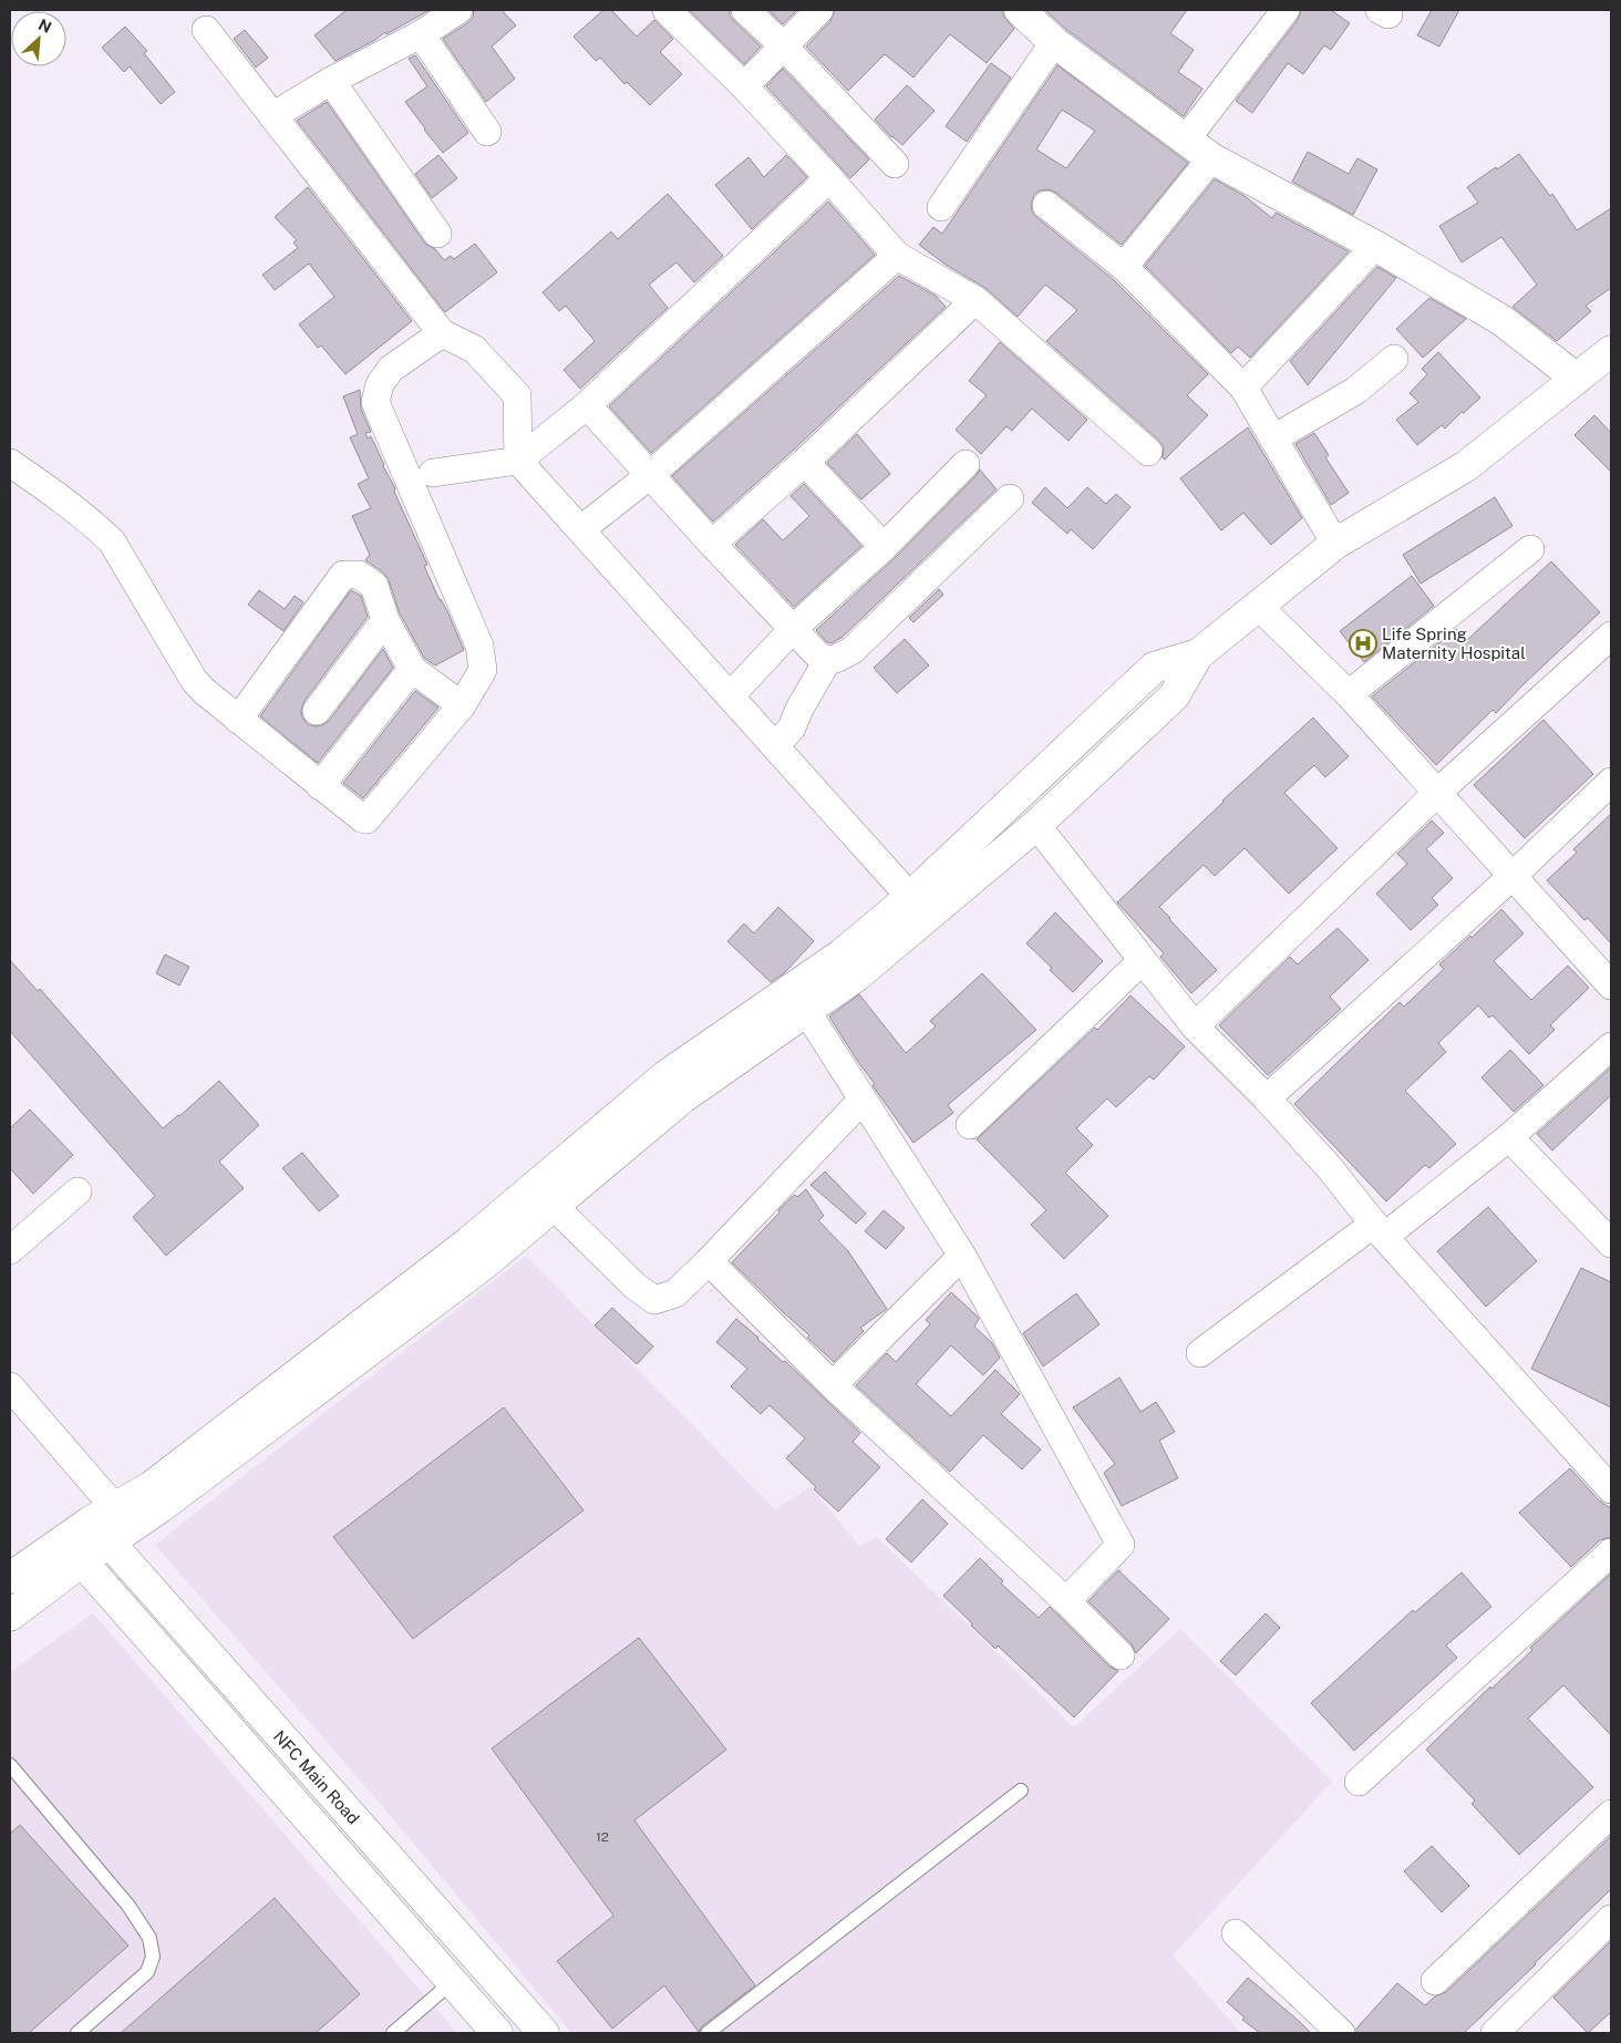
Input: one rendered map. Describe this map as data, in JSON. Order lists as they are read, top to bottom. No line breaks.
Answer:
{"streets":{"main road":["NFC Main Road"]},"places":{"hospital":["Life Spring Maternity Hospital"]},"house_numbers":["12"],"north":"top right"}
